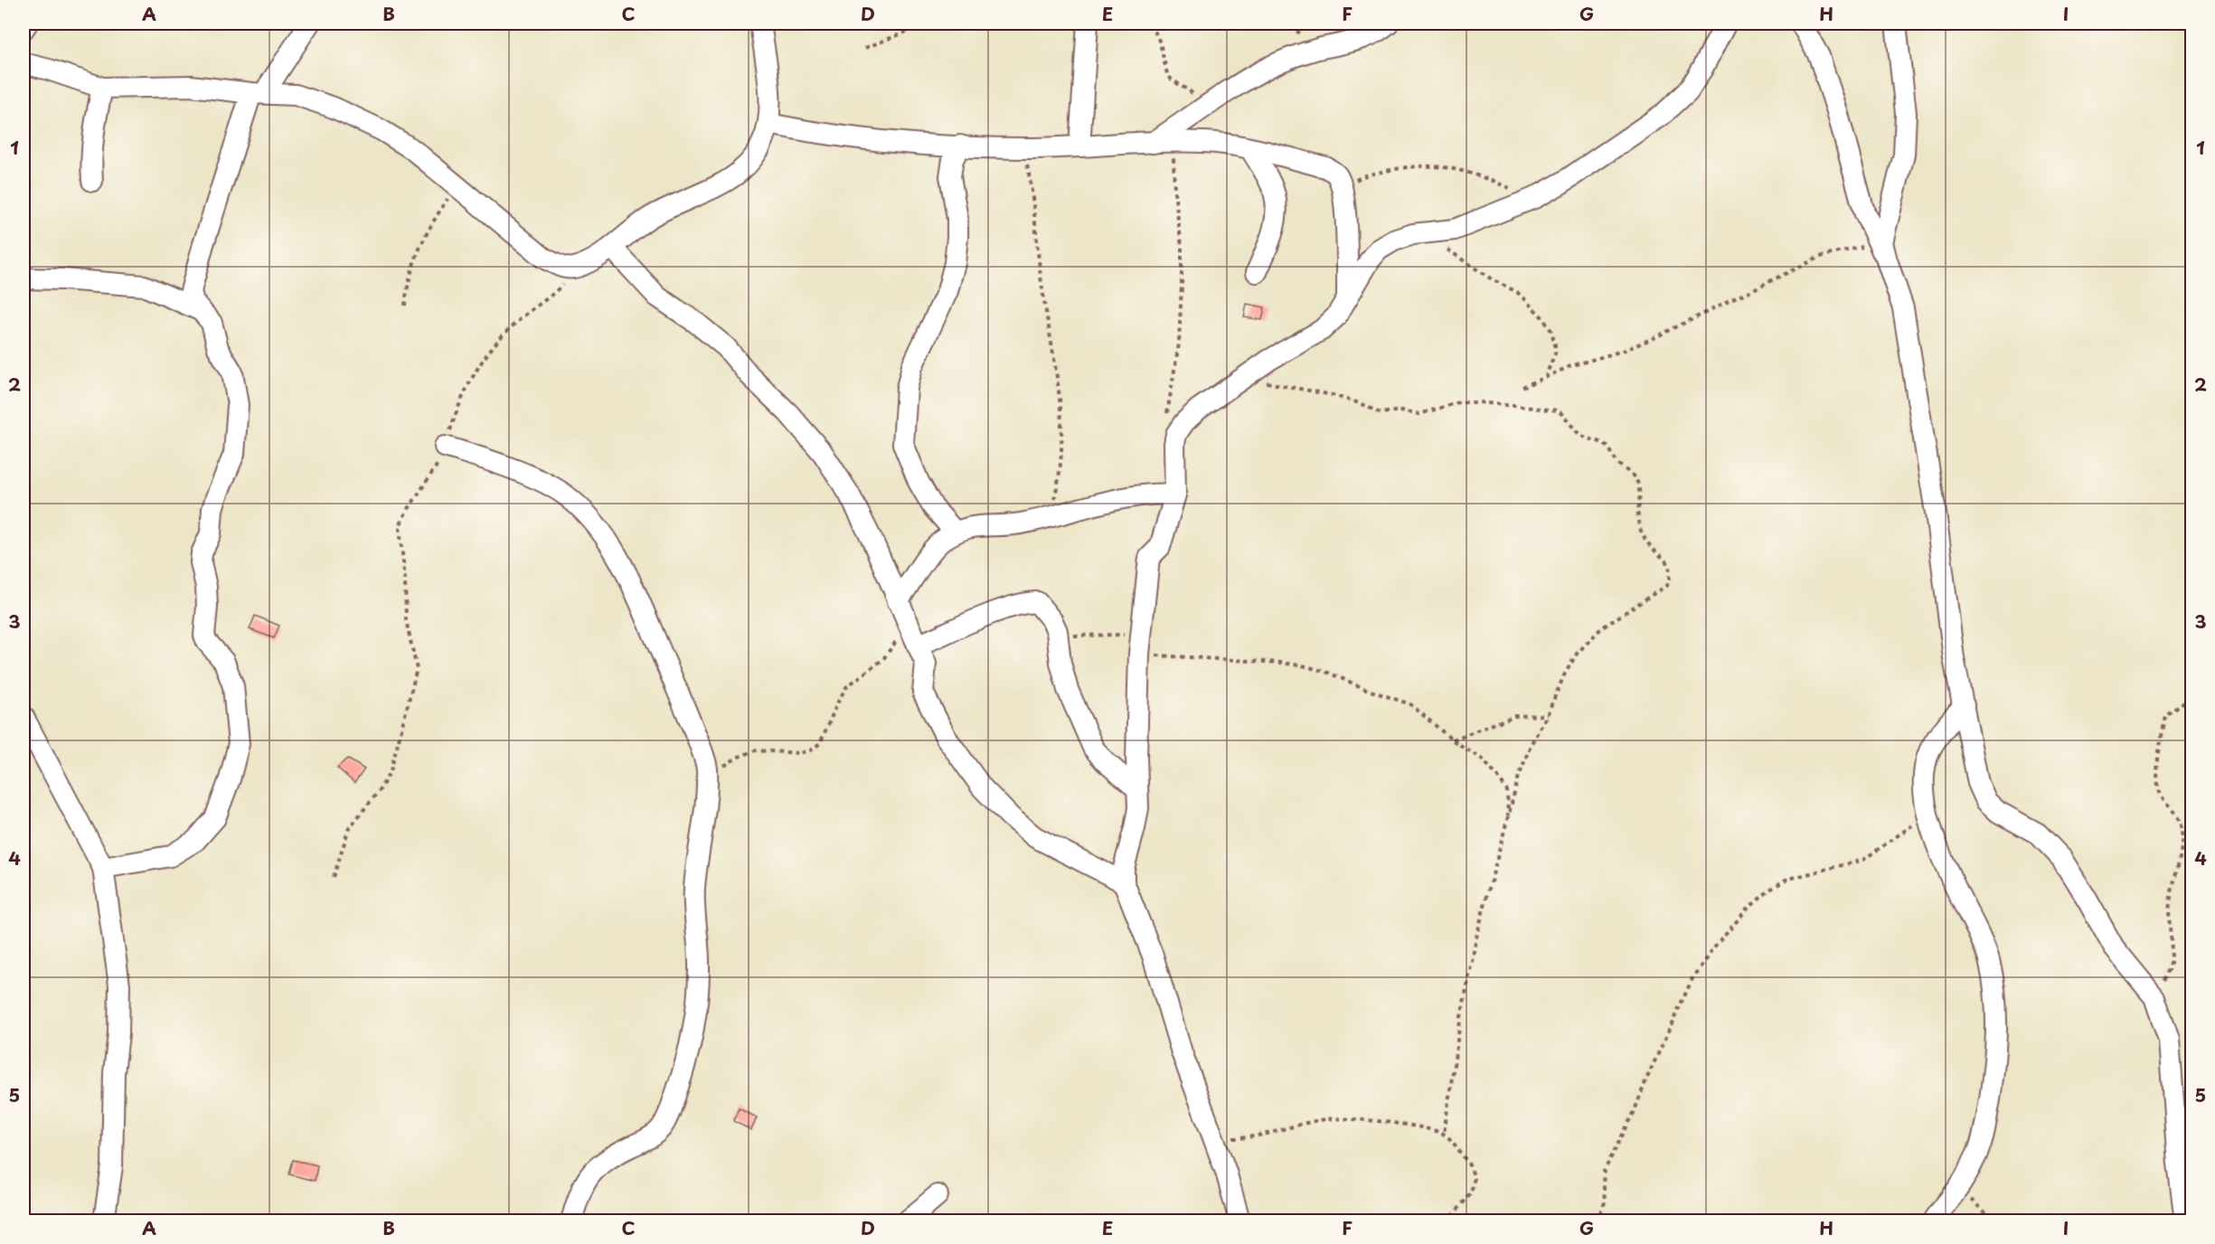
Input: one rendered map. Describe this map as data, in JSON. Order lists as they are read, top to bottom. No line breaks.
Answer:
{"grid":{"columns":["A","B","C","D","E","F","G","H","I"],"rows":["1","2","3","4","5"]}}
